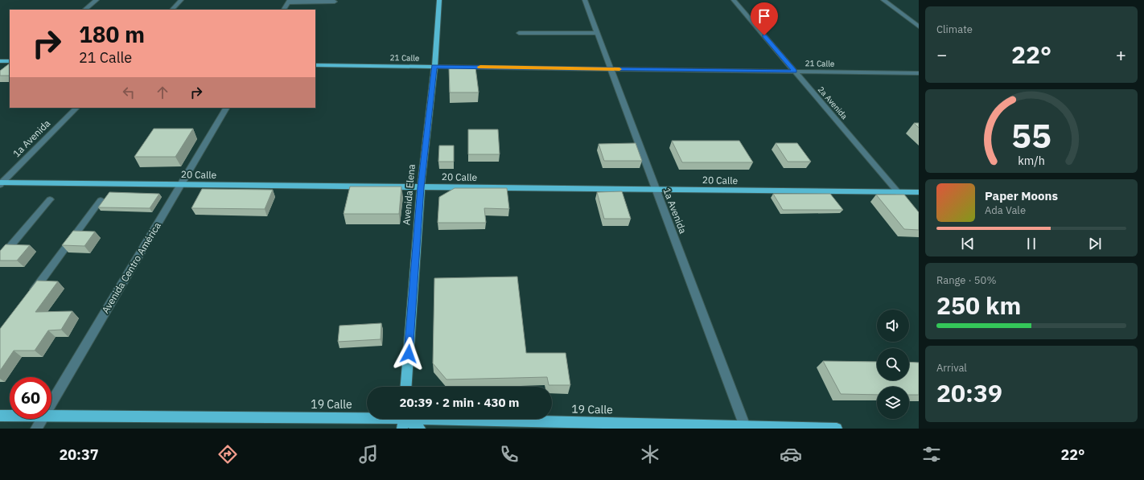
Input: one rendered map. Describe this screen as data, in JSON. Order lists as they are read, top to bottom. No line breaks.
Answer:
{"streets":{"main road":["21 Calle","20 Calle","Avenida Elena","19 Calle"],"street":["2a Avenida","1a Avenida","Avenida Centro América"]},"crossings":[["21 Calle","2a Avenida"],["21 Calle","1a Avenida"],["21 Calle","Avenida Elena"],["2a Avenida","20 Calle"],["1a Avenida","20 Calle"],["1a Avenida","19 Calle"],["20 Calle","Avenida Elena"],["20 Calle","Avenida Centro América"]],"page":{"tile":["Climate",["Range · 50%","250 km"],["Arrival","20:39"]],"turn":["180 m","21 Calle"],"heat":["−","22°","+"],"song":["Paper Moons","Ada Vale"],"limit":"60","trip":"20:39 · 2 min · 430 m","tabs":["20:37","22°"],"gauge":["55","km/h"]}}
